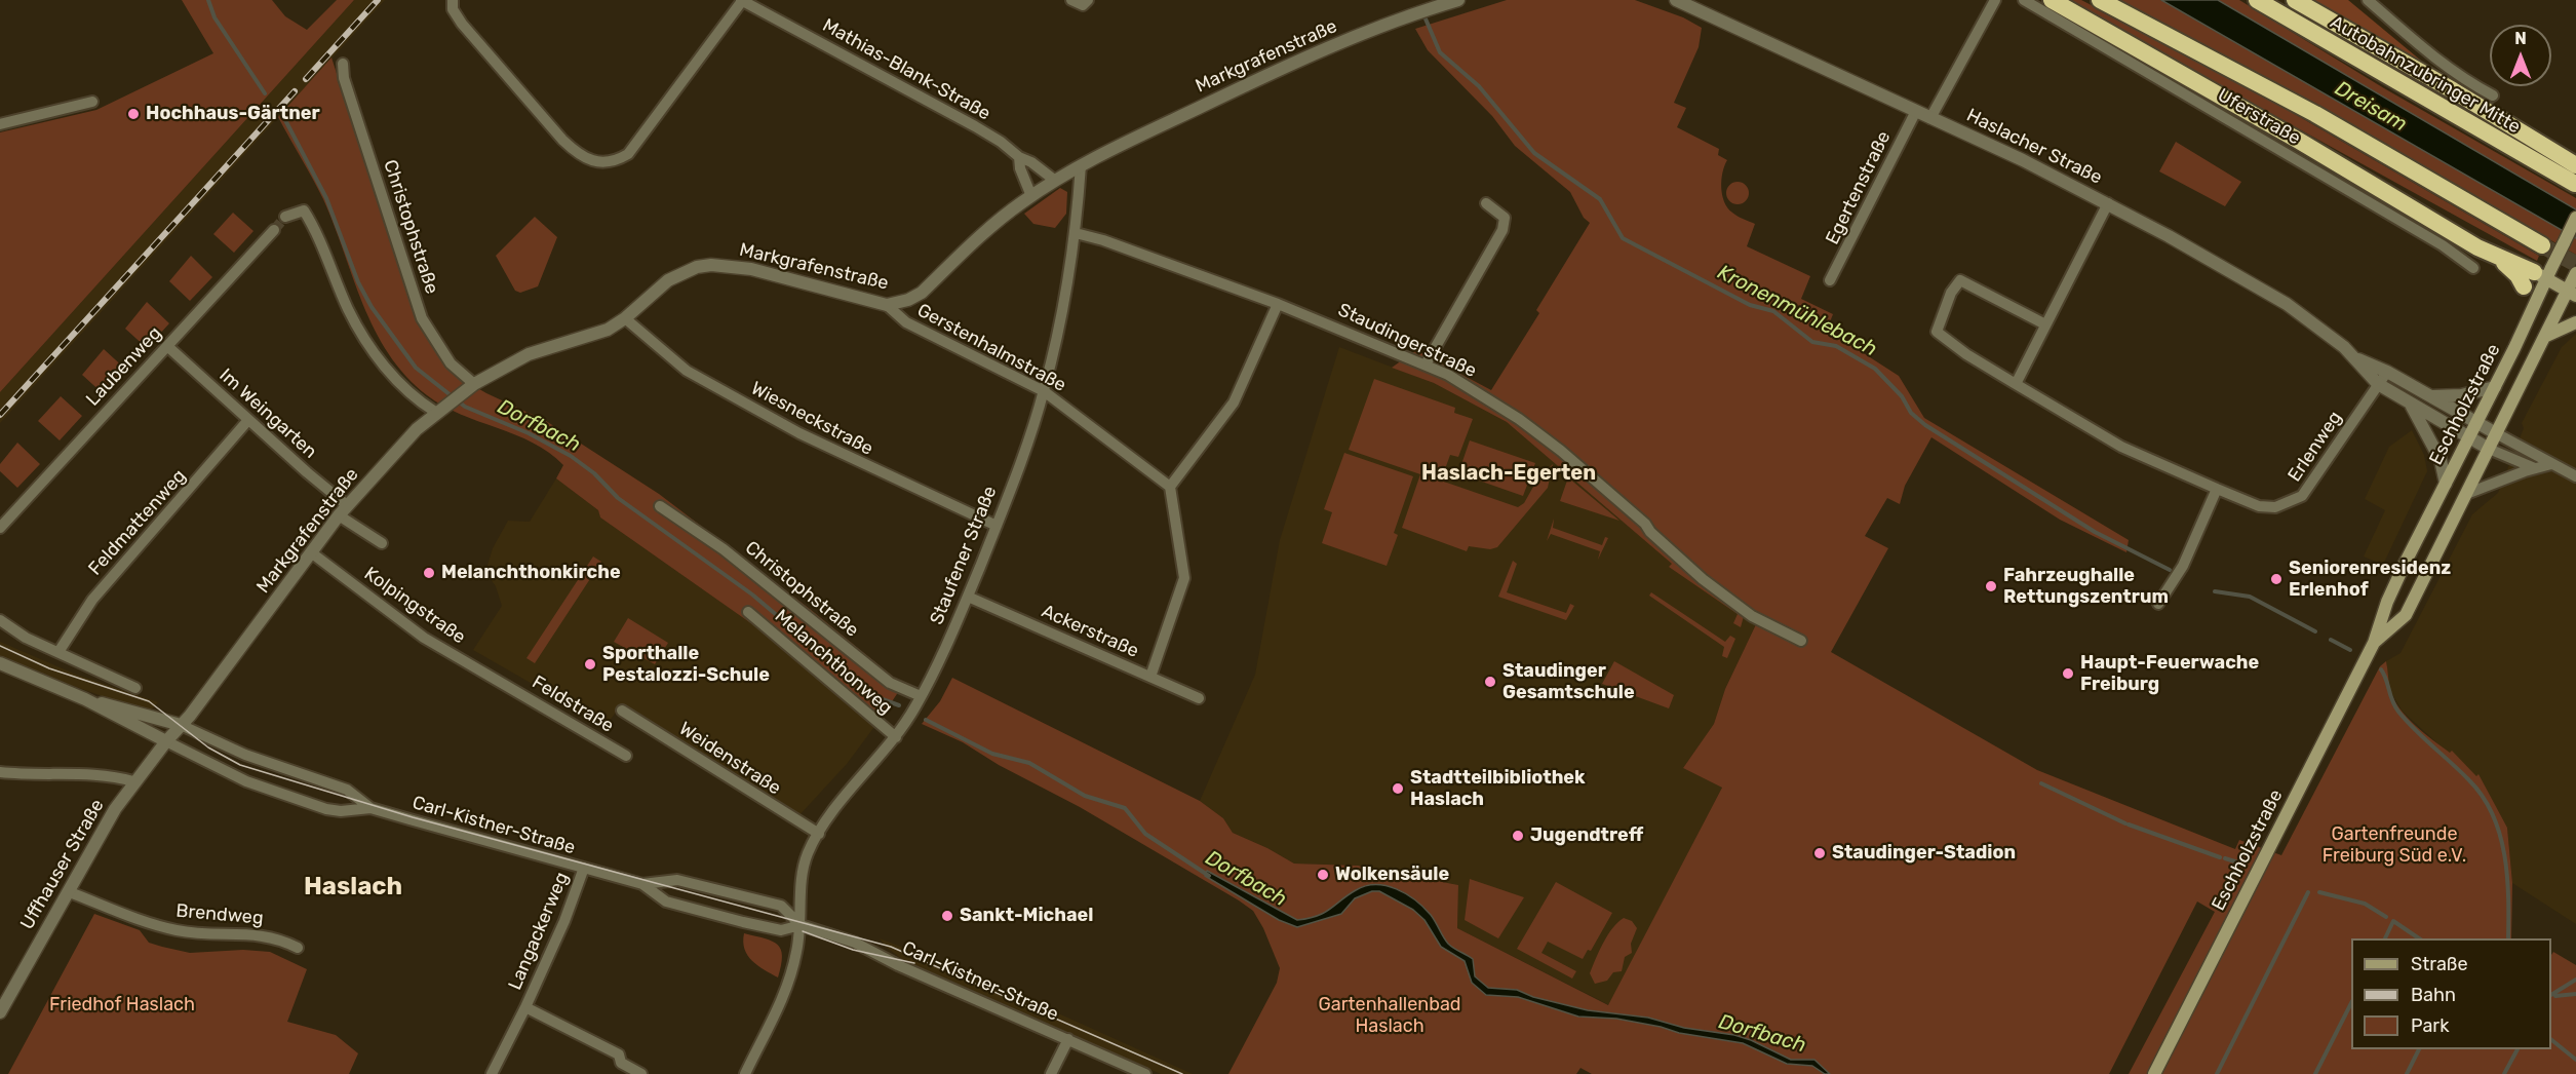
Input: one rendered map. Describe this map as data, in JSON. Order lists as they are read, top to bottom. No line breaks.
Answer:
{"streets":{"highway":["Autobahnzubringer Mitte"],"main road":["Eschholzstraße"],"street":["Markgrafenstraße","Mathias-Blank-Straße","Uferstraße","Haslacher Straße","Egertenstraße","Christophstraße","Staudingerstraße","Gerstenhalmstraße","Laubenweg","Im Weingarten","Wiesneckstraße","Erlenweg","Feldmattenweg","Staufener Straße","Kolpingstraße","Ackerstraße","Melanchthonweg","Feldstraße","Weidenstraße","Carl-Kistner-Straße","Uffhauser Straße","Brendweg","Langackerweg"]},"crossings":[["Markgrafenstraße","Mathias-Blank-Straße"],["Markgrafenstraße","Christophstraße"],["Markgrafenstraße","Gerstenhalmstraße"],["Markgrafenstraße","Im Weingarten"],["Markgrafenstraße","Wiesneckstraße"],["Markgrafenstraße","Staufener Straße"],["Markgrafenstraße","Kolpingstraße"],["Markgrafenstraße","Carl-Kistner-Straße"],["Markgrafenstraße","Uffhauser Straße"],["Haslacher Straße","Egertenstraße"],["Haslacher Straße","Eschholzstraße"],["Haslacher Straße","Erlenweg"],["Christophstraße","Staufener Straße"],["Staudingerstraße","Staufener Straße"],["Gerstenhalmstraße","Staufener Straße"],["Laubenweg","Im Weingarten"],["Im Weingarten","Feldmattenweg"],["Wiesneckstraße","Staufener Straße"],["Staufener Straße","Ackerstraße"],["Staufener Straße","Melanchthonweg"],["Staufener Straße","Weidenstraße"],["Staufener Straße","Carl-Kistner-Straße"],["Kolpingstraße","Feldstraße"],["Carl-Kistner-Straße","Uffhauser Straße"],["Carl-Kistner-Straße","Langackerweg"],["Uffhauser Straße","Brendweg"]],"districts":["Haslach-Egerten","Haslach"],"water":["Dreisam","Kronenmühlebach","Dorfbach"],"parks":["Gartenfreunde Freiburg Süd e.V.","Friedhof Haslach","Gartenhallenbad Haslach"],"places":["Hochhaus-Gärtner","Melanchthonkirche","Seniorenresidenz Erlenhof","Fahrzeughalle Rettungszentrum","Sporthalle Pestalozzi-Schule","Haupt-Feuerwache Freiburg","Staudinger Gesamtschule","Stadtteilbibliothek Haslach","Jugendtreff","Staudinger-Stadion","Wolkensäule","Sankt-Michael"],"legend":["Straße","Bahn","Park"],"north":"top"}
